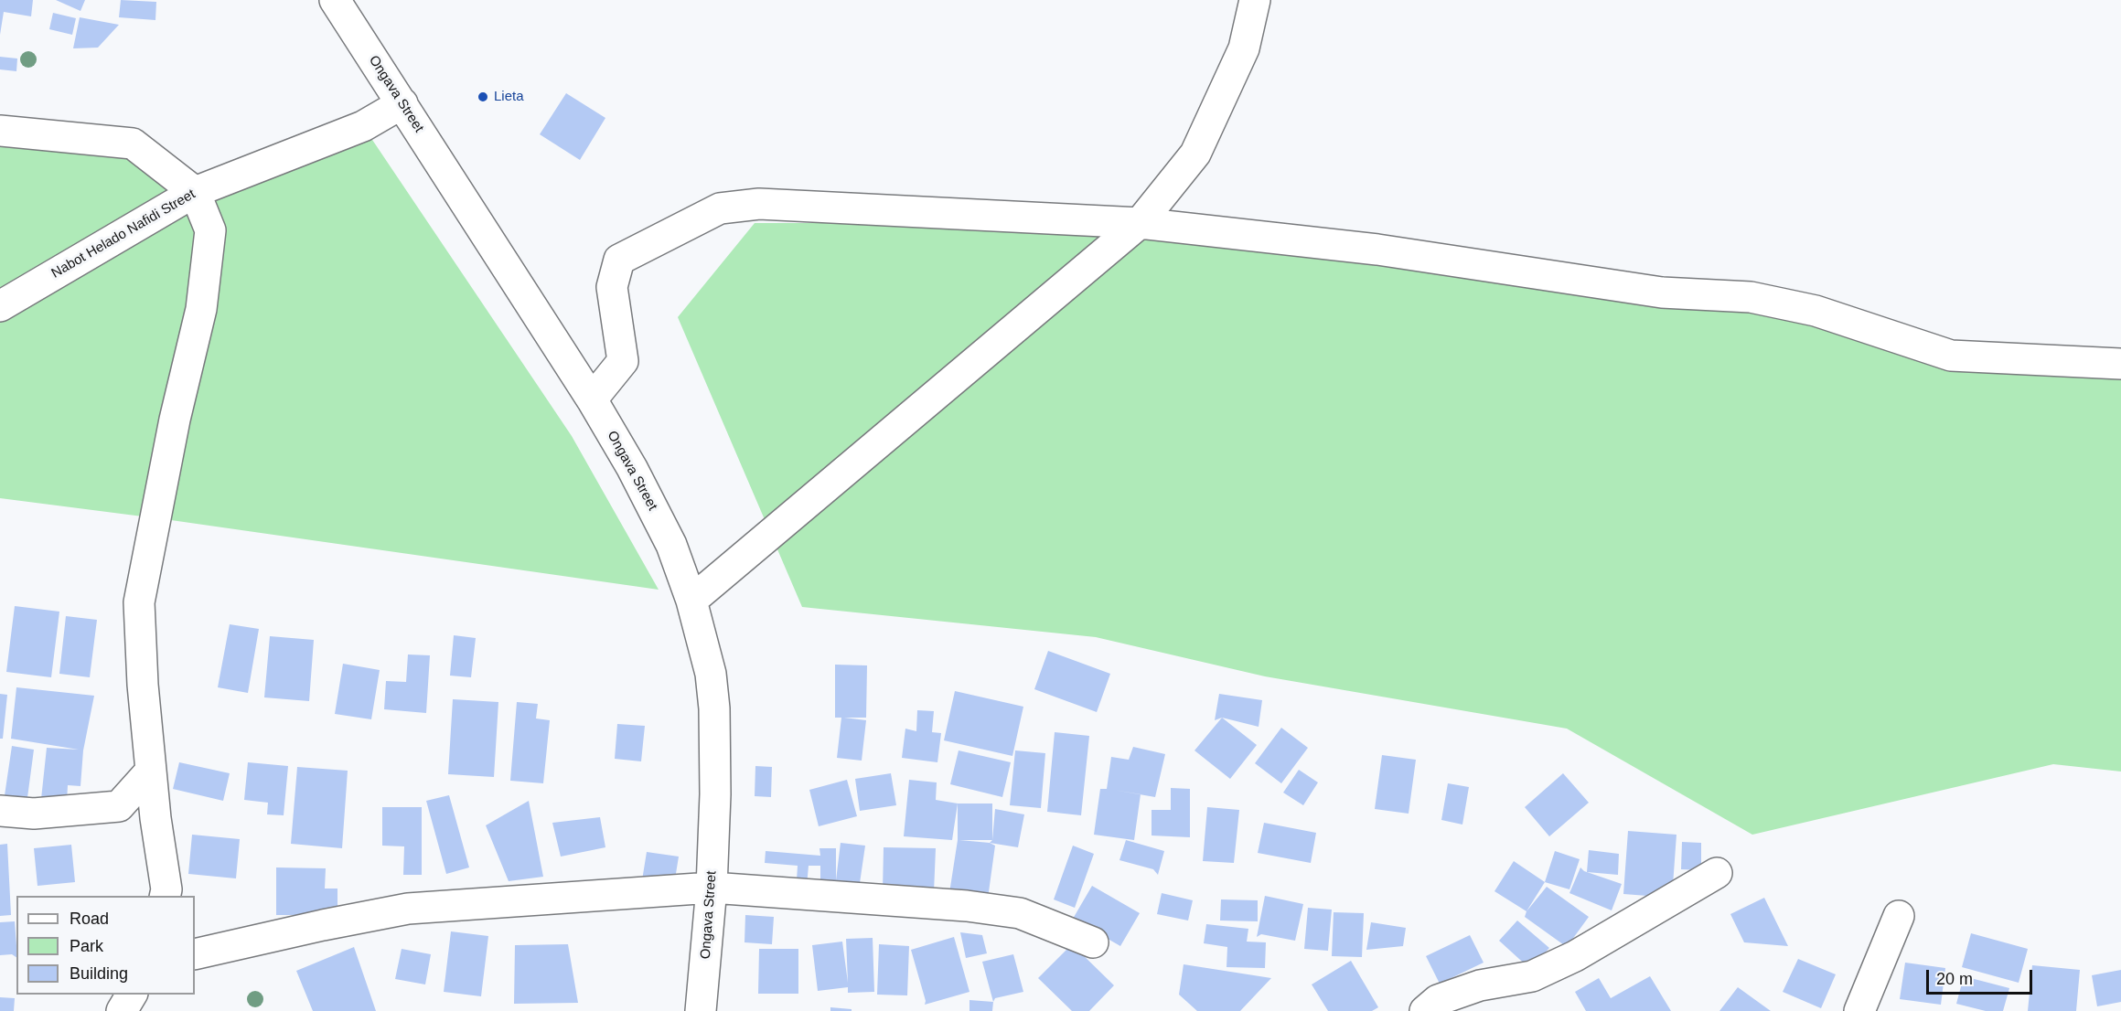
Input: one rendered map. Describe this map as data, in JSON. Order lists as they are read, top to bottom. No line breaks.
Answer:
{"streets":{"street":["Ongava Street","Nabot Helado Nafidi Street"]},"crossings":[["Ongava Street","Nabot Helado Nafidi Street"]],"places":["Lieta"],"legend":["Road","Park","Building"],"scale_bar":"20 m"}
